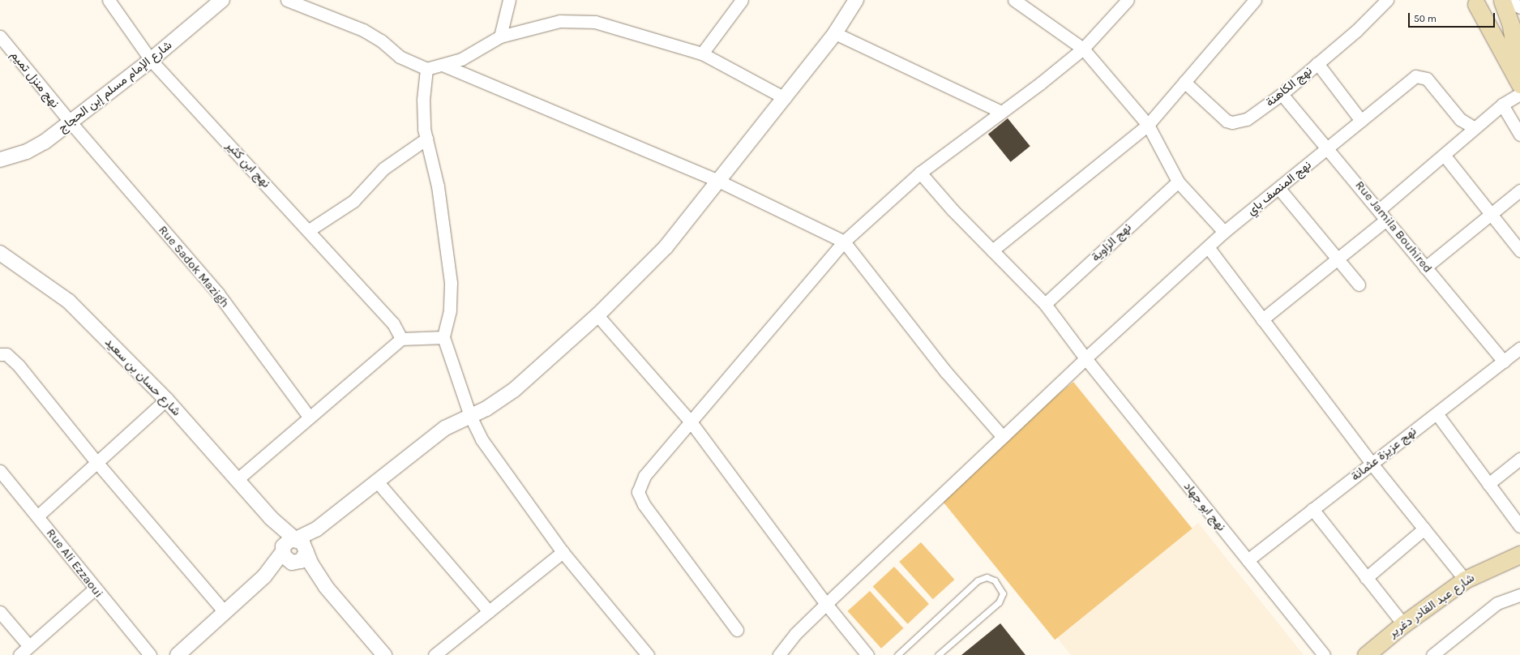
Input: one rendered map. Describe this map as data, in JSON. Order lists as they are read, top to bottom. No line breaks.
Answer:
{"streets":{"main road":["شارع عبد القادر دغرير"],"street":["نهج منزل تميم","شارع اﻹمام مسلم إبن الحجاج","نهج الكاهنة","نهج ابن كثير","نهج المنصف باي","Rue Jamila Bouhired","نهج الزاوية","Rue Sadok Mazigh","شارع حسان بن سعيد","نهج عزيزة عثمانة","نهج ابو جهاد","Rue Ali Ezzaoui"]},"crossings":[["نهج منزل تميم","شارع اﻹمام مسلم إبن الحجاج"],["نهج منزل تميم","Rue Sadok Mazigh"],["شارع اﻹمام مسلم إبن الحجاج","نهج ابن كثير"],["شارع اﻹمام مسلم إبن الحجاج","Rue Sadok Mazigh"],["نهج الكاهنة","Rue Jamila Bouhired"],["نهج المنصف باي","Rue Jamila Bouhired"],["نهج المنصف باي","نهج ابو جهاد"],["Rue Jamila Bouhired","نهج عزيزة عثمانة"],["نهج الزاوية","نهج ابو جهاد"],["نهج عزيزة عثمانة","نهج ابو جهاد"]],"scale_bar":"50 m"}
